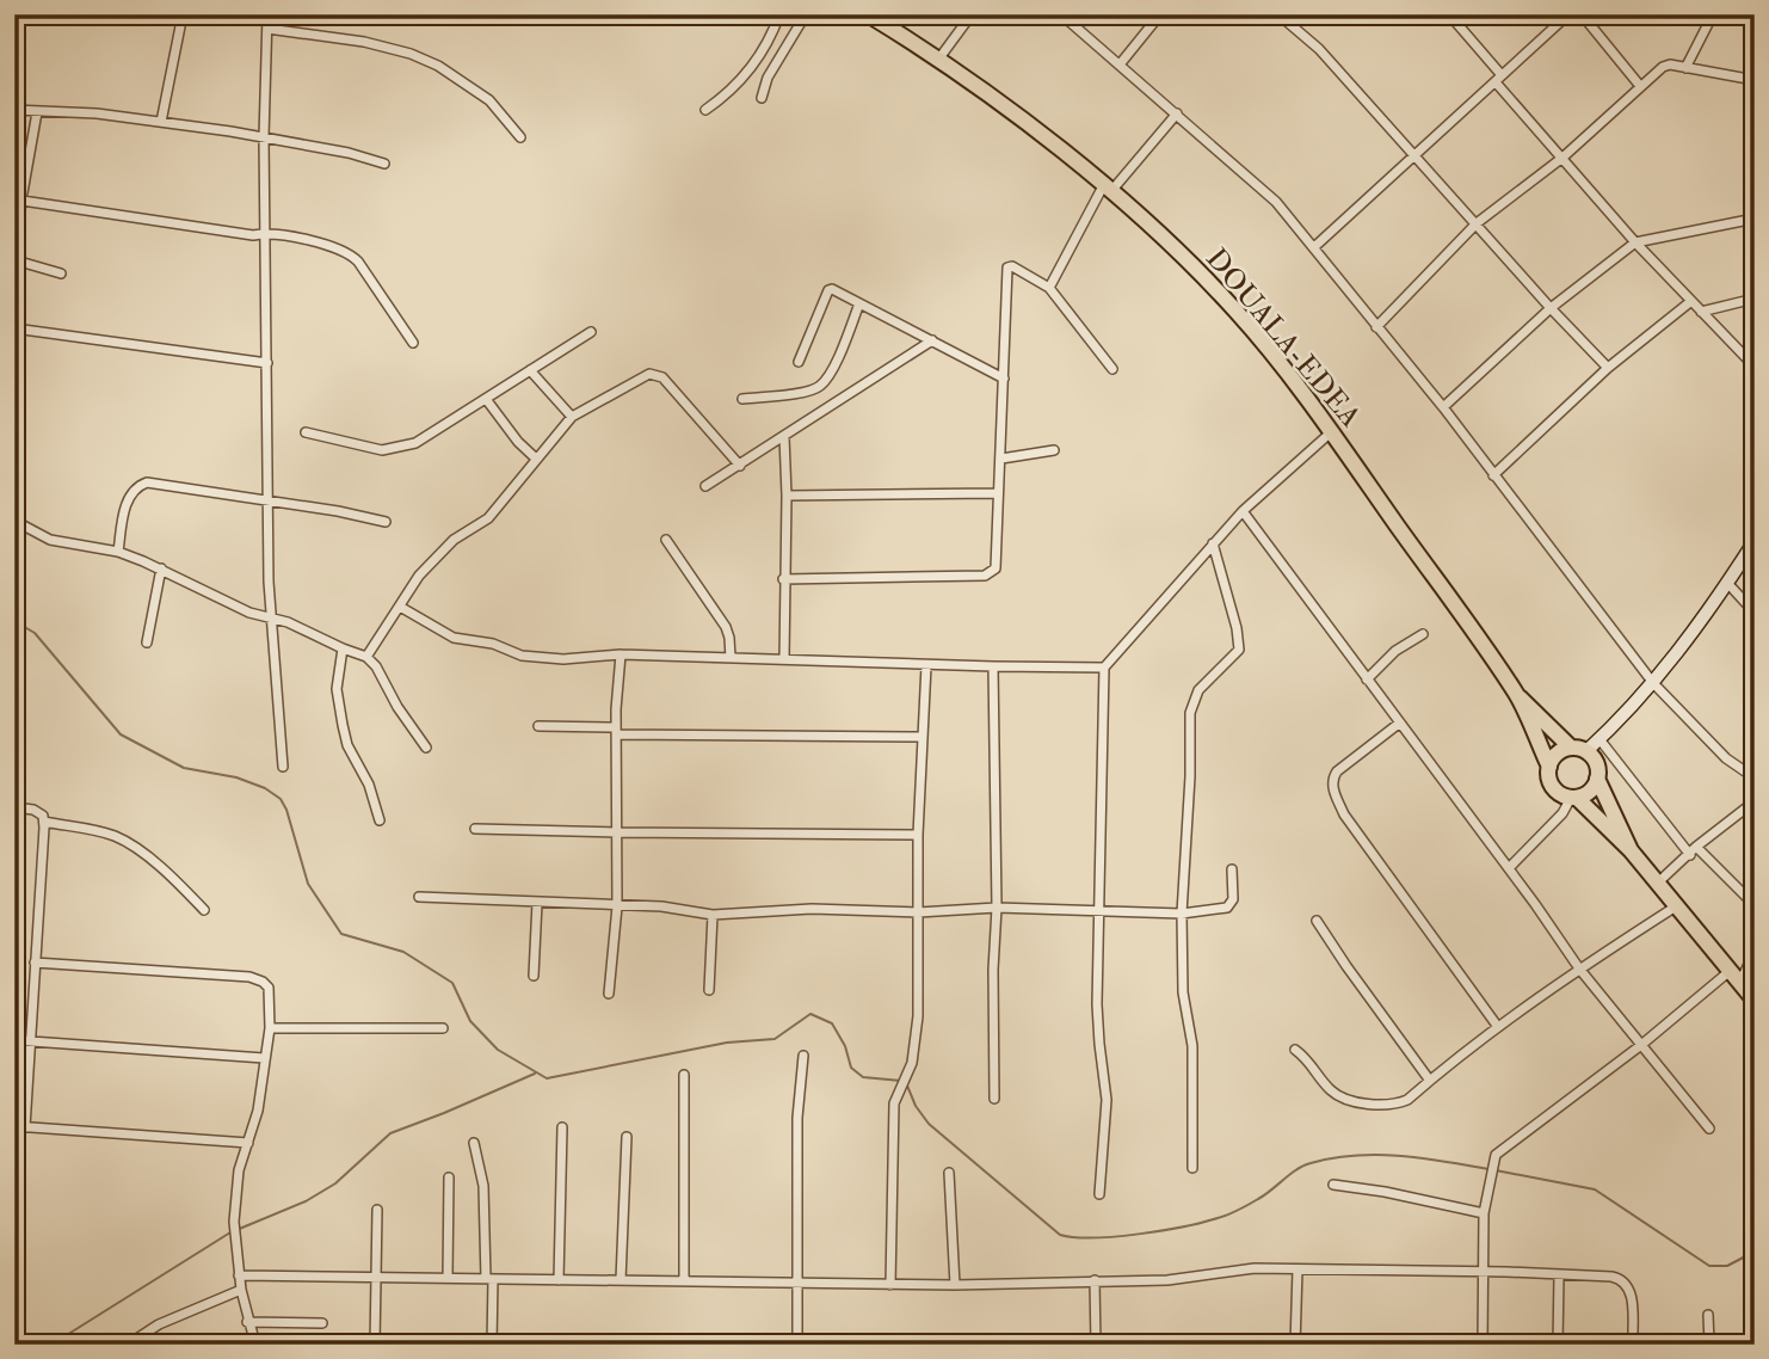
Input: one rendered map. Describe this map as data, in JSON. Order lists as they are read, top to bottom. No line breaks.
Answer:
{"streets":{"highway":["DOUALA-EDEA"]}}
